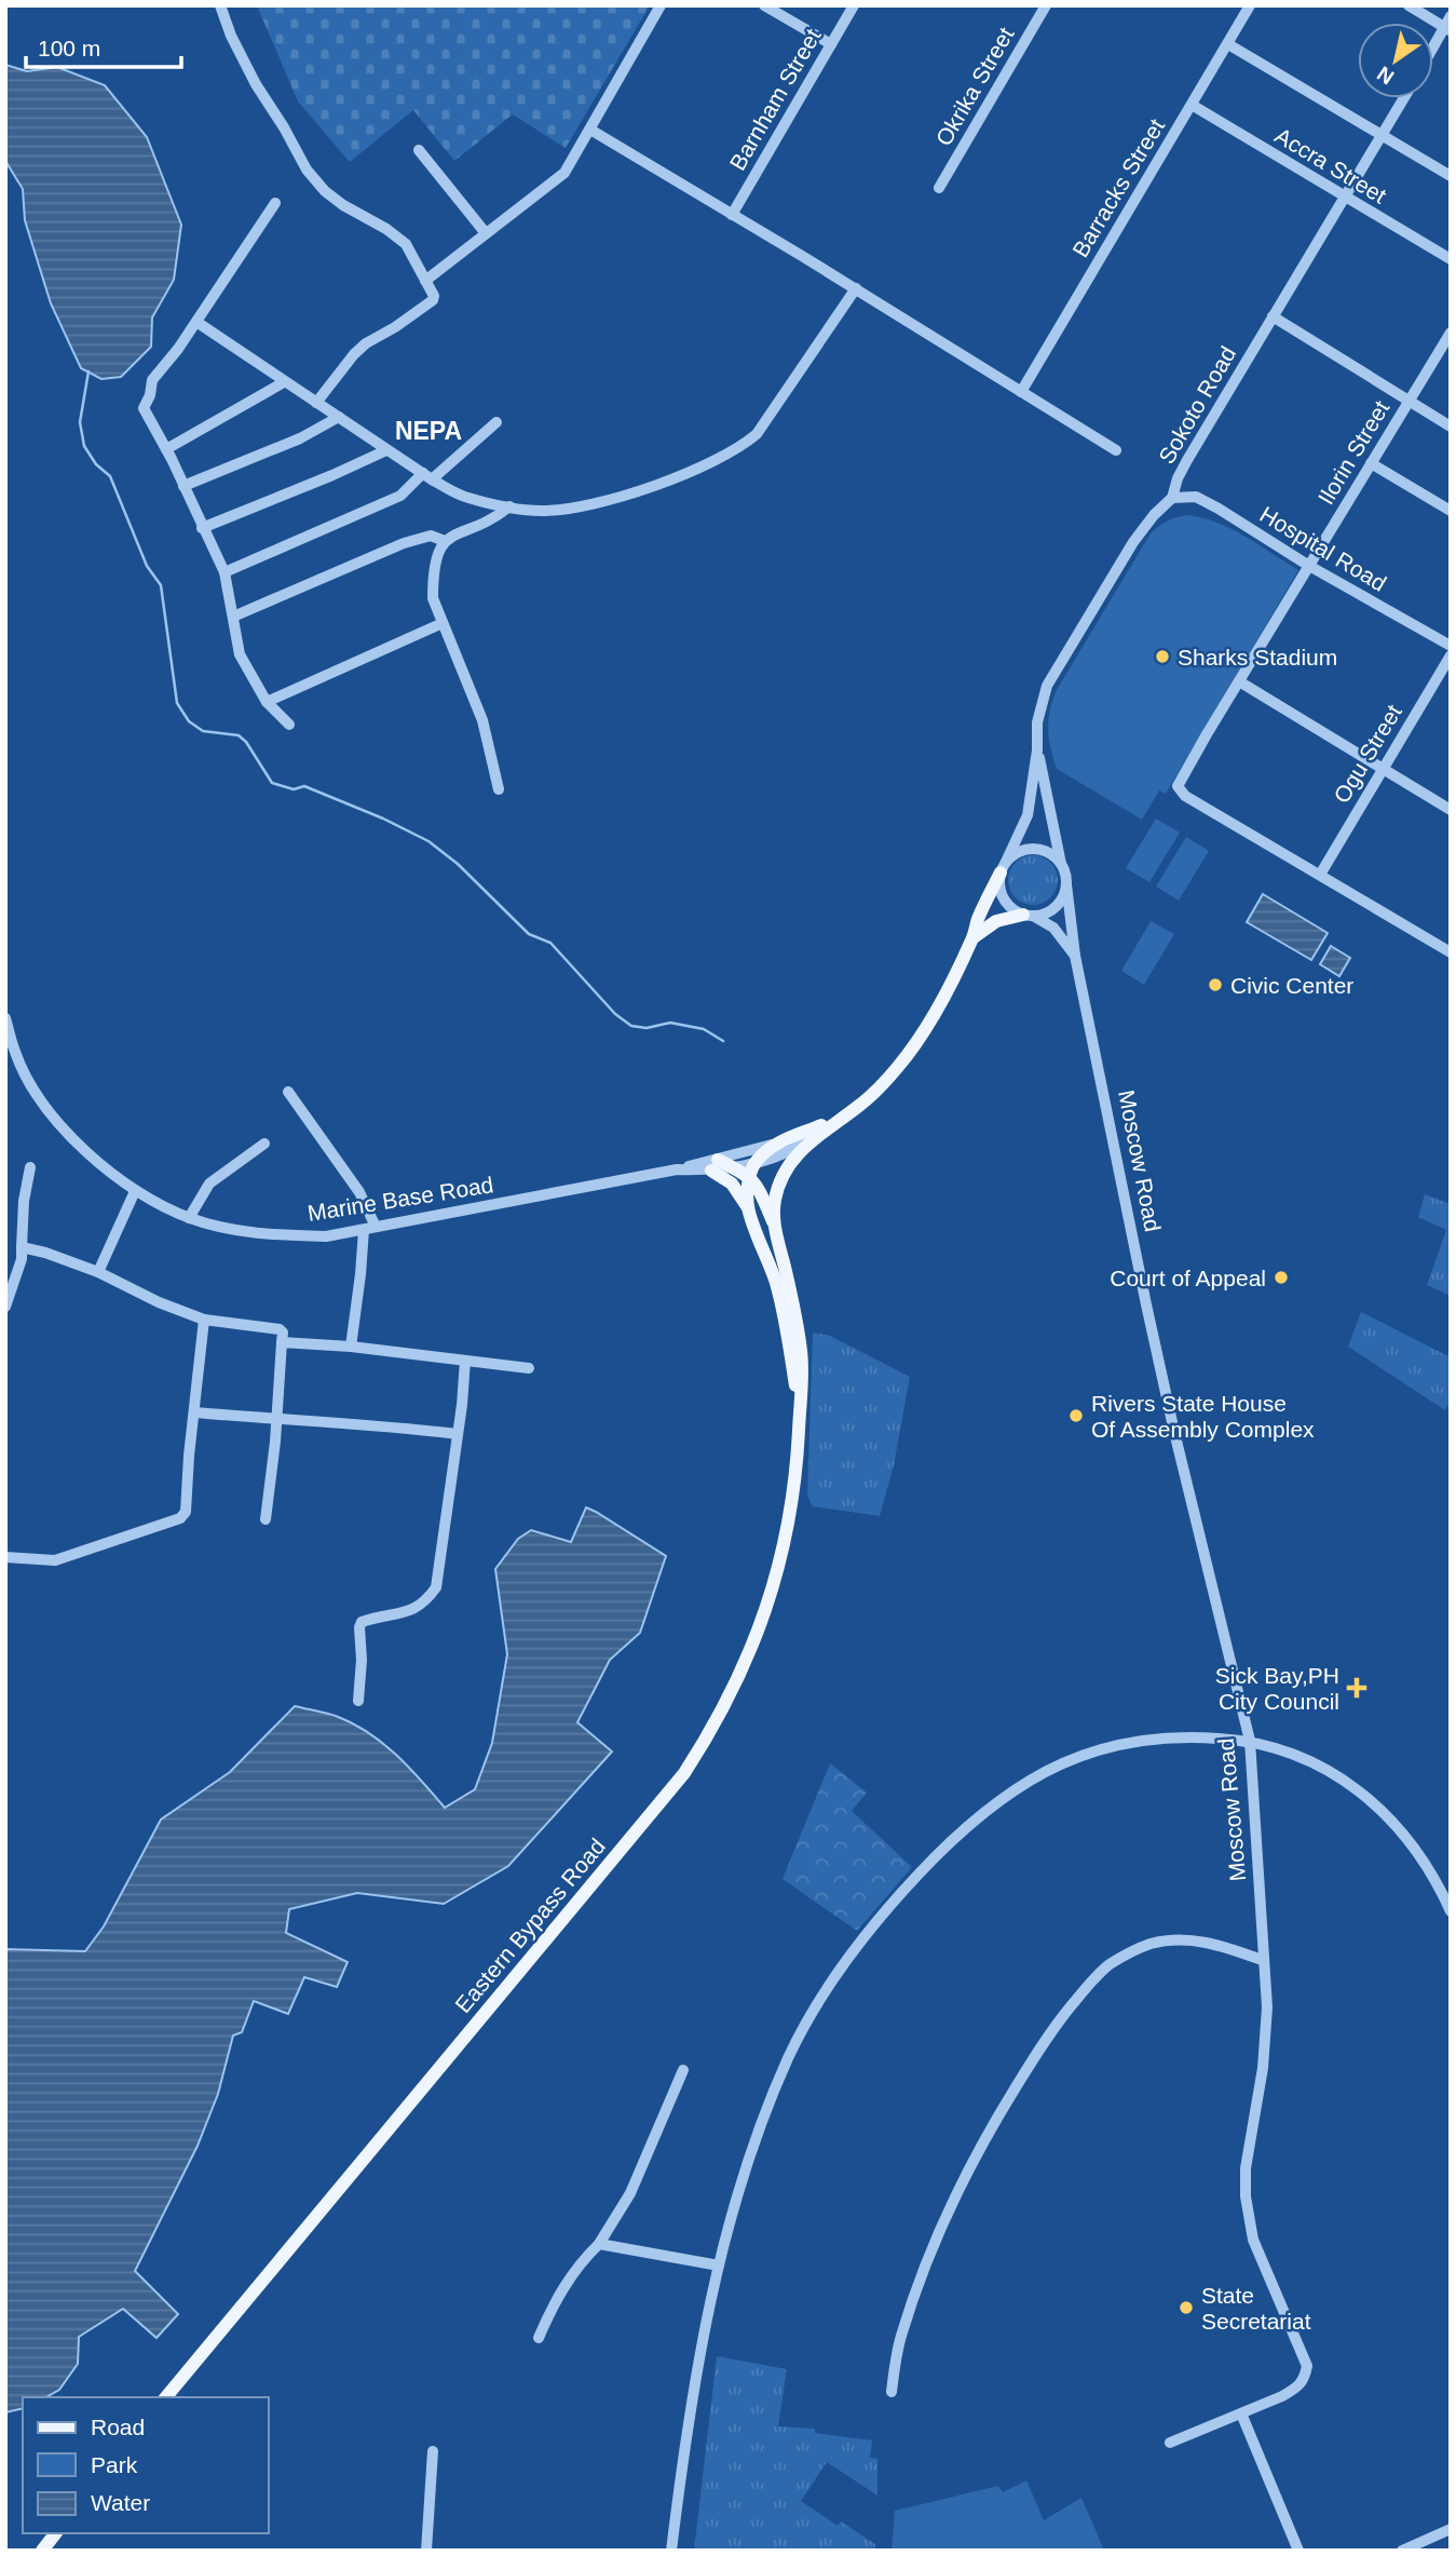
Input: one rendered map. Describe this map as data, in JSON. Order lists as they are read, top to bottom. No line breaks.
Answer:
{"streets":{"main road":["Eastern Bypass Road"],"street":["Okrika Street","Barnham Street","Accra Street","Barracks Street","Sokoto Road","Ilorin Street","Hospital Road","Ogu Street","Moscow Road","Marine Base Road"]},"crossings":[["Accra Street","Barracks Street"],["Accra Street","Sokoto Road"],["Sokoto Road","Hospital Road"],["Sokoto Road","Moscow Road"],["Ilorin Street","Hospital Road"],["Ilorin Street","Ogu Street"]],"districts":["NEPA"],"places":{"other":["Sharks Stadium","Civic Center","Court of Appeal","Rivers State House Of Assembly Complex","State Secretariat"],"health":["Sick Bay,PH City Council"]},"legend":["Road","Park","Water"],"scale_bar":"100 m","north":"bottom left"}
